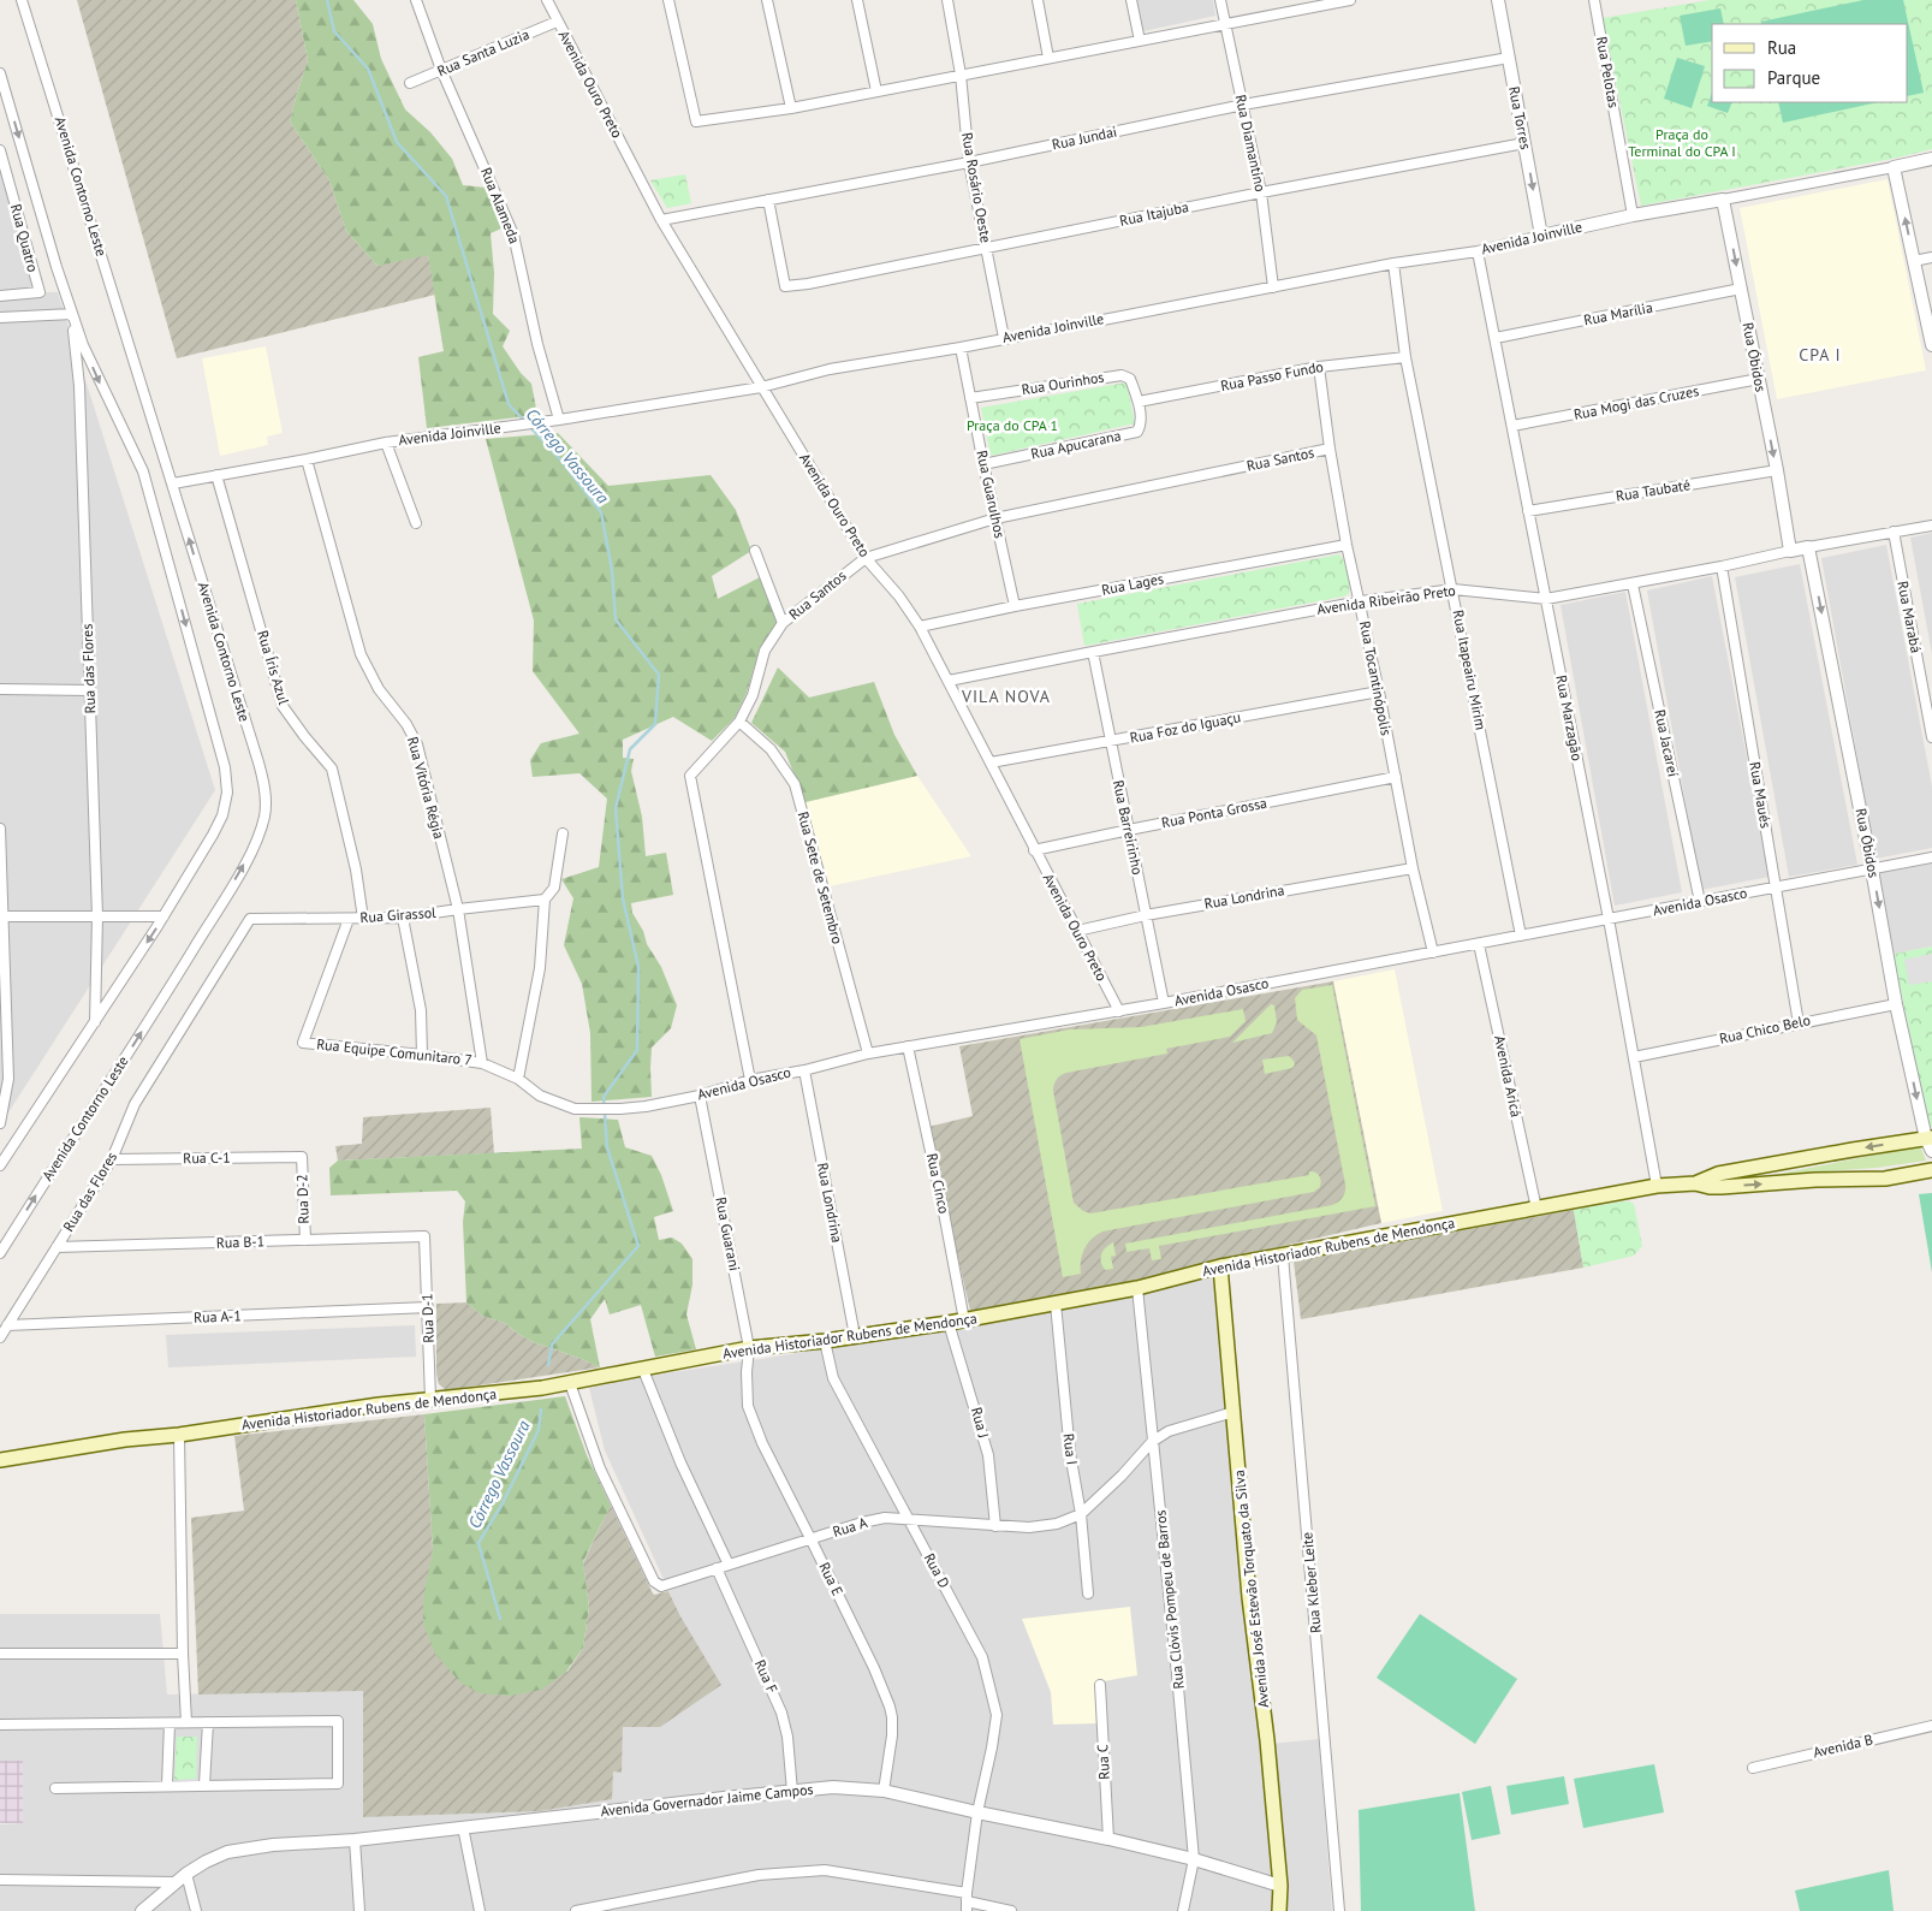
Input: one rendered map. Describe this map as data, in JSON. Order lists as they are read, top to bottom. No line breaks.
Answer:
{"streets":{"main road":["Avenida Historiador Rubens de Mendonça","Avenida José Estevão Torquato da Silva"],"street":["Rua Santa Luzia","Rua Pelotas","Avenida Ouro Preto","Rua Torres","Rua Jundai","Rua Diamantino","Avenida Contorno Leste","Rua Rosário Oeste","Rua Alameda","Rua Itajuba","Rua Quatro","Avenida Joinville","Rua Marília","Rua Óbidos","Rua Passo Fundo","Rua Ourinhos","Rua Mogi das Cruzes","Rua Apucarana","Rua Santos","Rua Taubaté","Rua Guarulhos","Rua Lages","Avenida Ribeirão Preto","Rua Marabá","Rua Íris Azul","Rua das Flores","Rua Itapeairu Mirim","Rua Tocantinópolis","Rua Marzagão","Rua Foz do Iguaçu","Rua Jacareí","Rua Vitória Régia","Rua Maués","Rua Ponta Grossa","Rua Barreirinho","Rua Sete de Setembro","Rua Londrina","Avenida Osasco","Rua Girassol","Rua Chico Belo","Rua Equipe Comunitaro 7","Avenida Aricá","Rua C-1","Rua Cinco","Rua D-2","Rua Guarani","Rua B-1","Rua A-1","Rua D-1","Rua J","Rua I","Rua A","Rua D","Rua E","Rua Kleber Leite","Rua Clóvis Pompeu de Barros","Rua F","Avenida B","Rua C","Avenida Governador Jaime Campos"]},"crossings":[["Rua Santa Luzia","Avenida Ouro Preto"],["Rua Santa Luzia","Rua Alameda"],["Rua Pelotas","Avenida Joinville"],["Avenida Ouro Preto","Rua Jundai"],["Avenida Ouro Preto","Avenida Joinville"],["Avenida Ouro Preto","Rua Santos"],["Avenida Ouro Preto","Rua Lages"],["Avenida Ouro Preto","Avenida Ribeirão Preto"],["Avenida Ouro Preto","Rua Foz do Iguaçu"],["Avenida Ouro Preto","Rua Ponta Grossa"],["Avenida Ouro Preto","Rua Londrina"],["Avenida Ouro Preto","Avenida Osasco"],["Rua Torres","Rua Jundai"],["Rua Torres","Rua Itajuba"],["Rua Torres","Avenida Joinville"],["Rua Jundai","Rua Diamantino"],["Rua Jundai","Rua Rosário Oeste"],["Rua Jundai","Rua Itajuba"],["Rua Diamantino","Rua Itajuba"],["Rua Diamantino","Avenida Joinville"],["Avenida Contorno Leste","Avenida Joinville"],["Avenida Contorno Leste","Rua das Flores"],["Rua Rosário Oeste","Rua Itajuba"],["Rua Rosário Oeste","Avenida Joinville"],["Rua Alameda","Avenida Joinville"],["Avenida Joinville","Rua Óbidos"],["Avenida Joinville","Rua Guarulhos"],["Avenida Joinville","Rua Íris Azul"],["Avenida Joinville","Rua Itapeairu Mirim"],["Avenida Joinville","Rua Marzagão"],["Avenida Joinville","Rua Vitória Régia"],["Rua Marília","Rua Óbidos"],["Rua Marília","Rua Marzagão"],["Rua Óbidos","Rua Mogi das Cruzes"],["Rua Óbidos","Rua Taubaté"],["Rua Óbidos","Avenida Ribeirão Preto"],["Rua Óbidos","Avenida Osasco"],["Rua Óbidos","Rua Chico Belo"],["Rua Óbidos","Avenida Historiador Rubens de Mendonça"],["Rua Passo Fundo","Rua Ourinhos"],["Rua Passo Fundo","Rua Apucarana"],["Rua Passo Fundo","Rua Itapeairu Mirim"],["Rua Passo Fundo","Rua Tocantinópolis"],["Rua Ourinhos","Rua Apucarana"],["Rua Ourinhos","Rua Guarulhos"],["Rua Mogi das Cruzes","Rua Marzagão"],["Rua Apucarana","Rua Guarulhos"],["Rua Santos","Rua Guarulhos"],["Rua Santos","Rua Tocantinópolis"],["Rua Santos","Rua Sete de Setembro"],["Rua Santos","Avenida Osasco"],["Rua Taubaté","Rua Marzagão"],["Rua Guarulhos","Rua Lages"],["Rua Lages","Rua Tocantinópolis"],["Avenida Ribeirão Preto","Rua Marabá"],["Avenida Ribeirão Preto","Rua Itapeairu Mirim"],["Avenida Ribeirão Preto","Rua Tocantinópolis"],["Avenida Ribeirão Preto","Rua Marzagão"],["Avenida Ribeirão Preto","Rua Jacareí"],["Avenida Ribeirão Preto","Rua Maués"],["Avenida Ribeirão Preto","Rua Barreirinho"],["Rua Íris Azul","Rua Girassol"],["Rua das Flores","Rua Girassol"],["Rua das Flores","Rua C-1"],["Rua das Flores","Rua B-1"],["Rua das Flores","Rua A-1"],["Rua Itapeairu Mirim","Avenida Osasco"],["Rua Tocantinópolis","Rua Foz do Iguaçu"],["Rua Tocantinópolis","Rua Ponta Grossa"],["Rua Tocantinópolis","Rua Londrina"],["Rua Tocantinópolis","Avenida Osasco"],["Rua Marzagão","Avenida Osasco"],["Rua Marzagão","Rua Chico Belo"],["Rua Marzagão","Avenida Historiador Rubens de Mendonça"],["Rua Foz do Iguaçu","Rua Barreirinho"],["Rua Jacareí","Avenida Osasco"],["Rua Vitória Régia","Rua Girassol"],["Rua Vitória Régia","Rua Equipe Comunitaro 7"],["Rua Maués","Avenida Osasco"],["Rua Maués","Rua Chico Belo"],["Rua Ponta Grossa","Rua Barreirinho"],["Rua Barreirinho","Rua Londrina"],["Rua Barreirinho","Avenida Osasco"],["Rua Sete de Setembro","Avenida Osasco"],["Rua Londrina","Avenida Osasco"],["Rua Londrina","Avenida Historiador Rubens de Mendonça"],["Avenida Osasco","Rua Equipe Comunitaro 7"],["Avenida Osasco","Avenida Aricá"],["Avenida Osasco","Rua Cinco"],["Avenida Osasco","Rua Guarani"],["Rua Girassol","Rua Equipe Comunitaro 7"],["Avenida Aricá","Avenida Historiador Rubens de Mendonça"],["Rua C-1","Rua D-2"],["Rua Cinco","Avenida Historiador Rubens de Mendonça"],["Rua D-2","Rua B-1"],["Rua Guarani","Avenida Historiador Rubens de Mendonça"],["Rua Guarani","Rua E"],["Rua B-1","Rua D-1"],["Avenida Historiador Rubens de Mendonça","Rua D-1"],["Avenida Historiador Rubens de Mendonça","Rua J"],["Avenida Historiador Rubens de Mendonça","Rua I"],["Avenida Historiador Rubens de Mendonça","Rua A"],["Avenida Historiador Rubens de Mendonça","Rua D"],["Avenida Historiador Rubens de Mendonça","Rua Kleber Leite"],["Avenida Historiador Rubens de Mendonça","Avenida José Estevão Torquato da Silva"],["Avenida Historiador Rubens de Mendonça","Rua Clóvis Pompeu de Barros"],["Rua A-1","Rua D-1"],["Rua J","Rua A"],["Rua I","Rua A"],["Rua A","Rua D"],["Rua A","Rua E"],["Rua A","Avenida José Estevão Torquato da Silva"],["Rua A","Rua Clóvis Pompeu de Barros"],["Rua A","Rua F"],["Rua D","Avenida Governador Jaime Campos"],["Rua E","Avenida Governador Jaime Campos"],["Avenida José Estevão Torquato da Silva","Avenida Governador Jaime Campos"],["Rua Clóvis Pompeu de Barros","Avenida Governador Jaime Campos"],["Rua F","Avenida Governador Jaime Campos"],["Rua C","Avenida Governador Jaime Campos"]],"one_way":["Rua Torres","Rua Óbidos"],"districts":["CPA I","VILA NOVA"],"water":["Córrego Vassoura"],"parks":["Praça do Terminal do CPA I","Praça do CPA 1"],"legend":["Rua","Parque"]}
